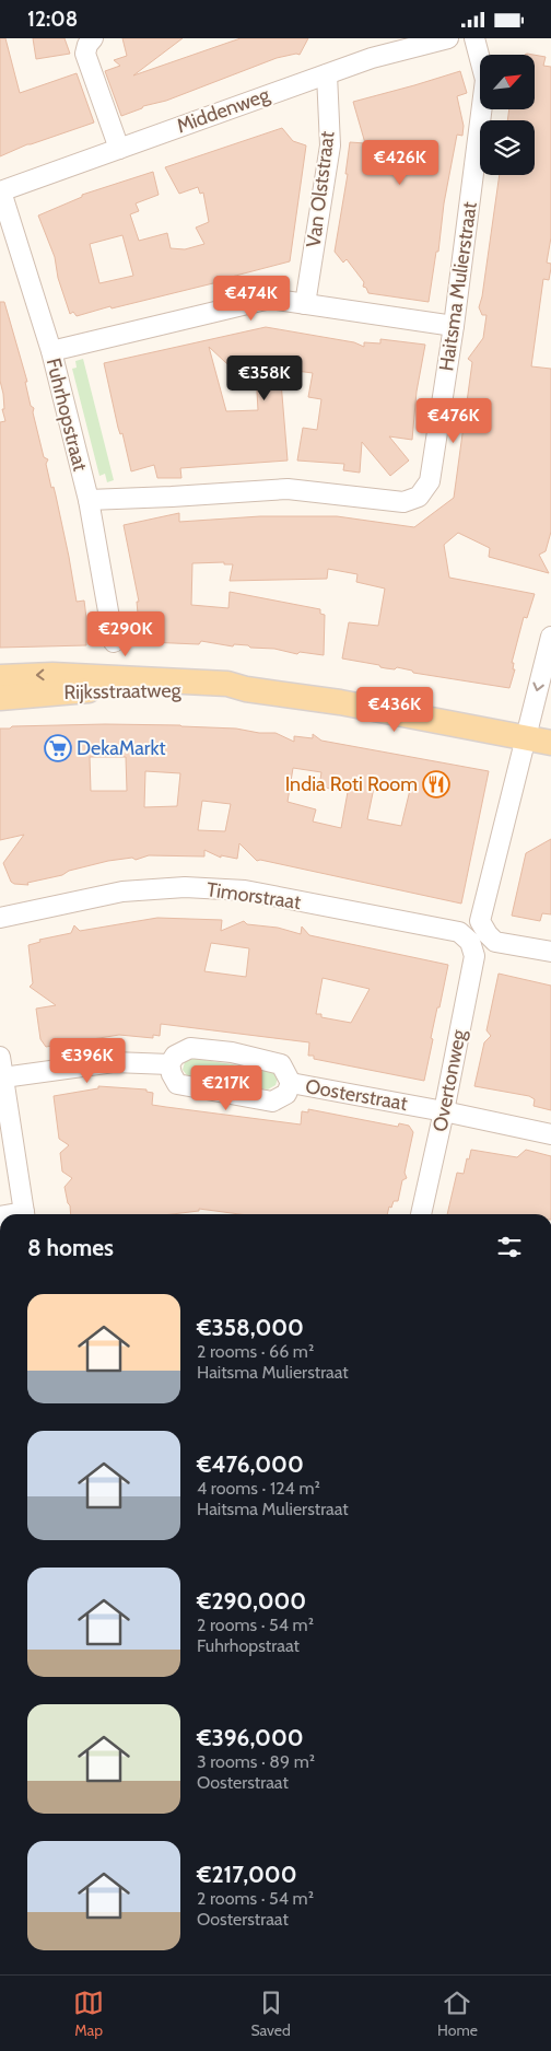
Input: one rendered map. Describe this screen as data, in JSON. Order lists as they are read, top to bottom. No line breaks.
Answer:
{"streets":{"main road":["Rijksstraatweg"],"street":["Middenweg","Van Olststraat","Haitsma Mulierstraat","Fuhrhopstraat","Timorstraat","Overtonweg","Oosterstraat"]},"crossings":[["Middenweg","Van Olststraat"],["Middenweg","Fuhrhopstraat"],["Haitsma Mulierstraat","Fuhrhopstraat"],["Timorstraat","Overtonweg"],["Overtonweg","Oosterstraat"]],"places":{"supermarket":["DekaMarkt"],"restaurant":["India Roti Room"]},"north":"top right","page":{"status":"12:08","price":["€426K","€474K","€358K","€476K","€290K","€436K","€396K","€217K"],"heading":"8 homes","list":[{"name":"€358,000","note":"2 rooms · 66 m² · Haitsma Mulierstraat"},{"name":"€476,000","note":"4 rooms · 124 m² · Haitsma Mulierstraat"},{"name":"€290,000","note":"2 rooms · 54 m² · Fuhrhopstraat"},{"name":"€396,000","note":"3 rooms · 89 m² · Oosterstraat"},{"name":"€217,000","note":"2 rooms · 54 m² · Oosterstraat"}],"tabs":["Map","Saved","Home"]}}
